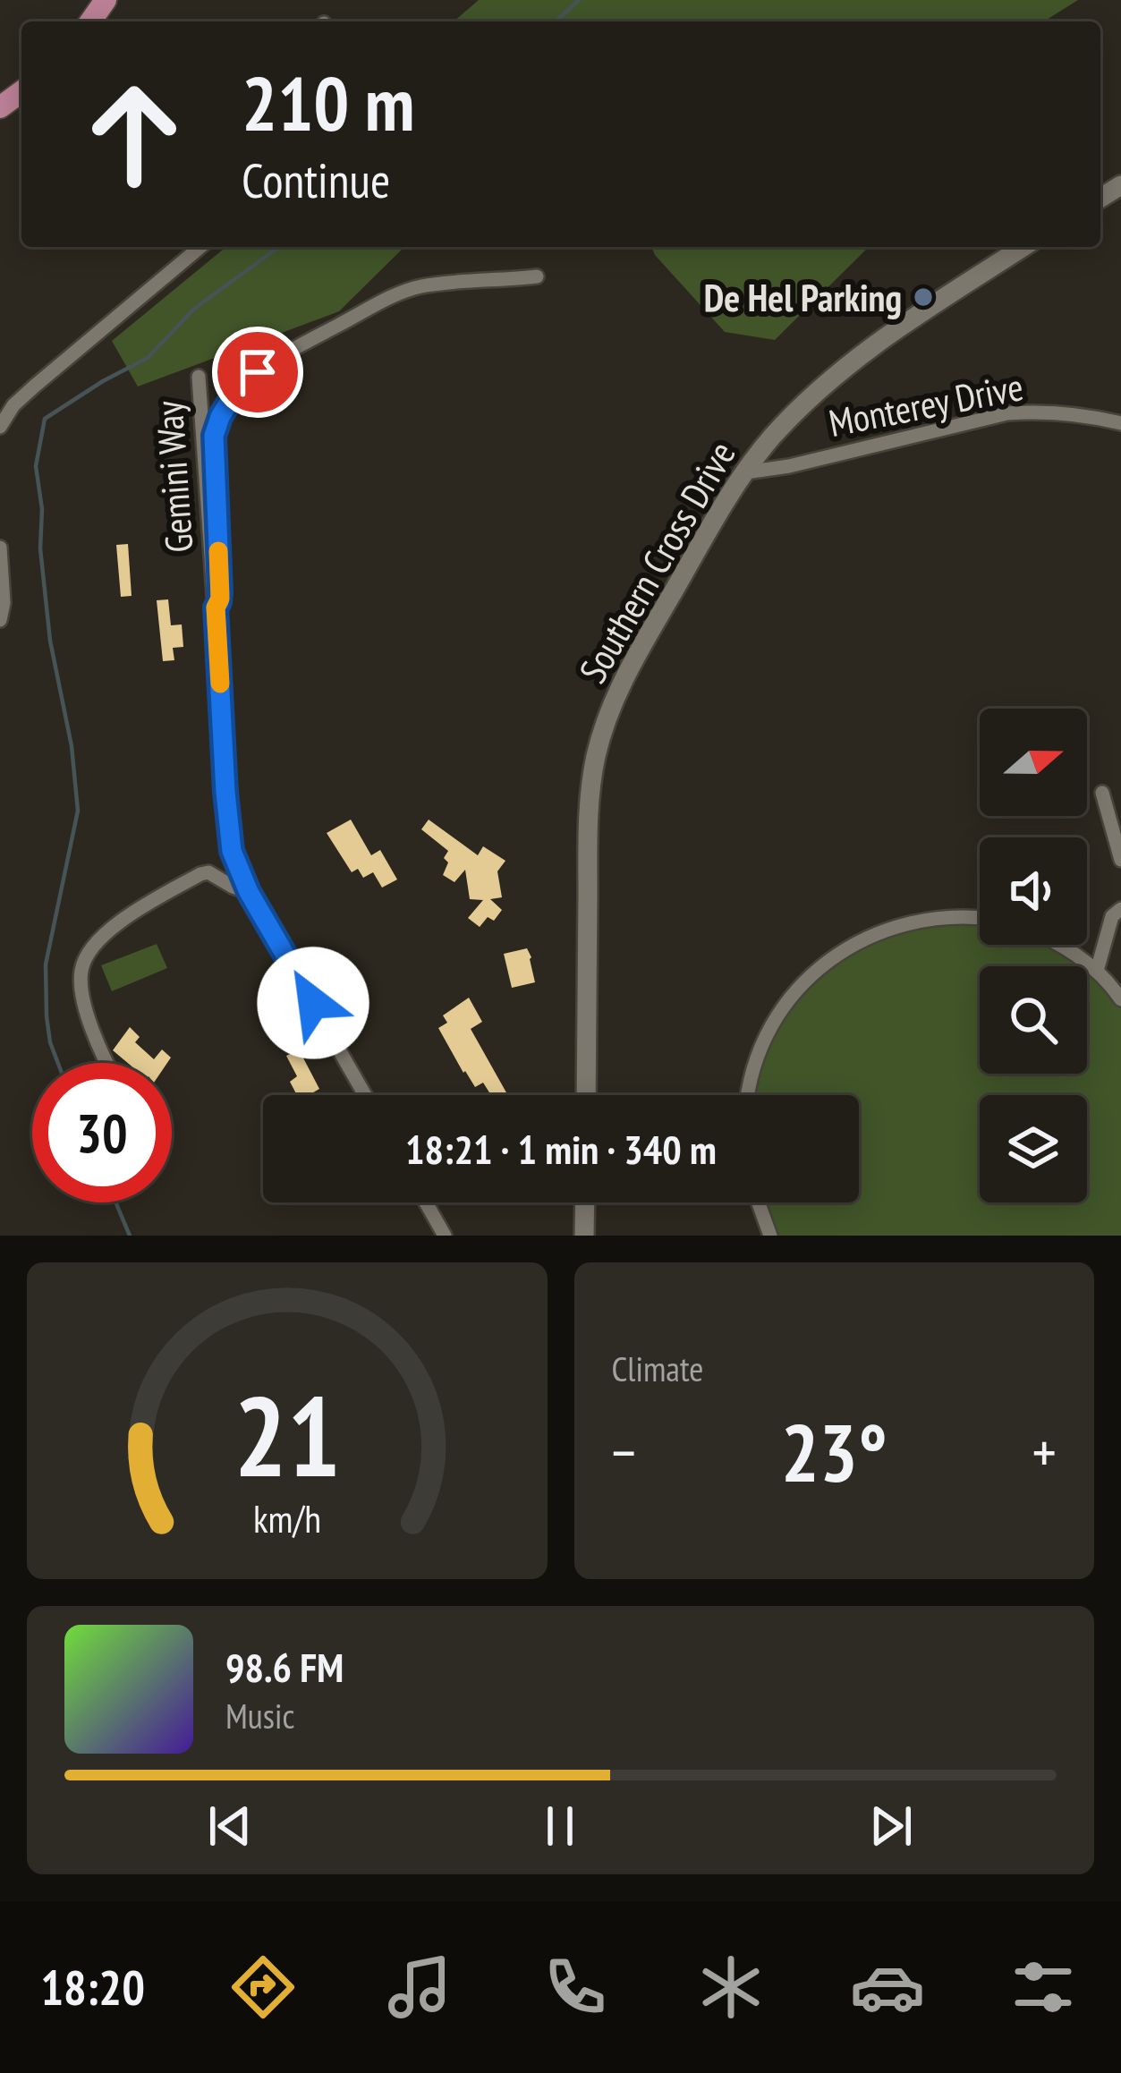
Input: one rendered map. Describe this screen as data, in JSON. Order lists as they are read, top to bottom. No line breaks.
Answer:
{"streets":{"street":["Monterey Drive","Gemini Way","Southern Cross Drive"]},"crossings":[["Monterey Drive","Southern Cross Drive"]],"places":["De Hel Parking"],"north":"right","page":{"turn":["210 m","Continue"],"limit":"30","trip":"18:21 · 1 min · 340 m","tile":"Climate","heat":["−","23°","+"],"song":["98.6 FM","Music"],"tabs":"18:20","gauge":["21","km/h"]}}
